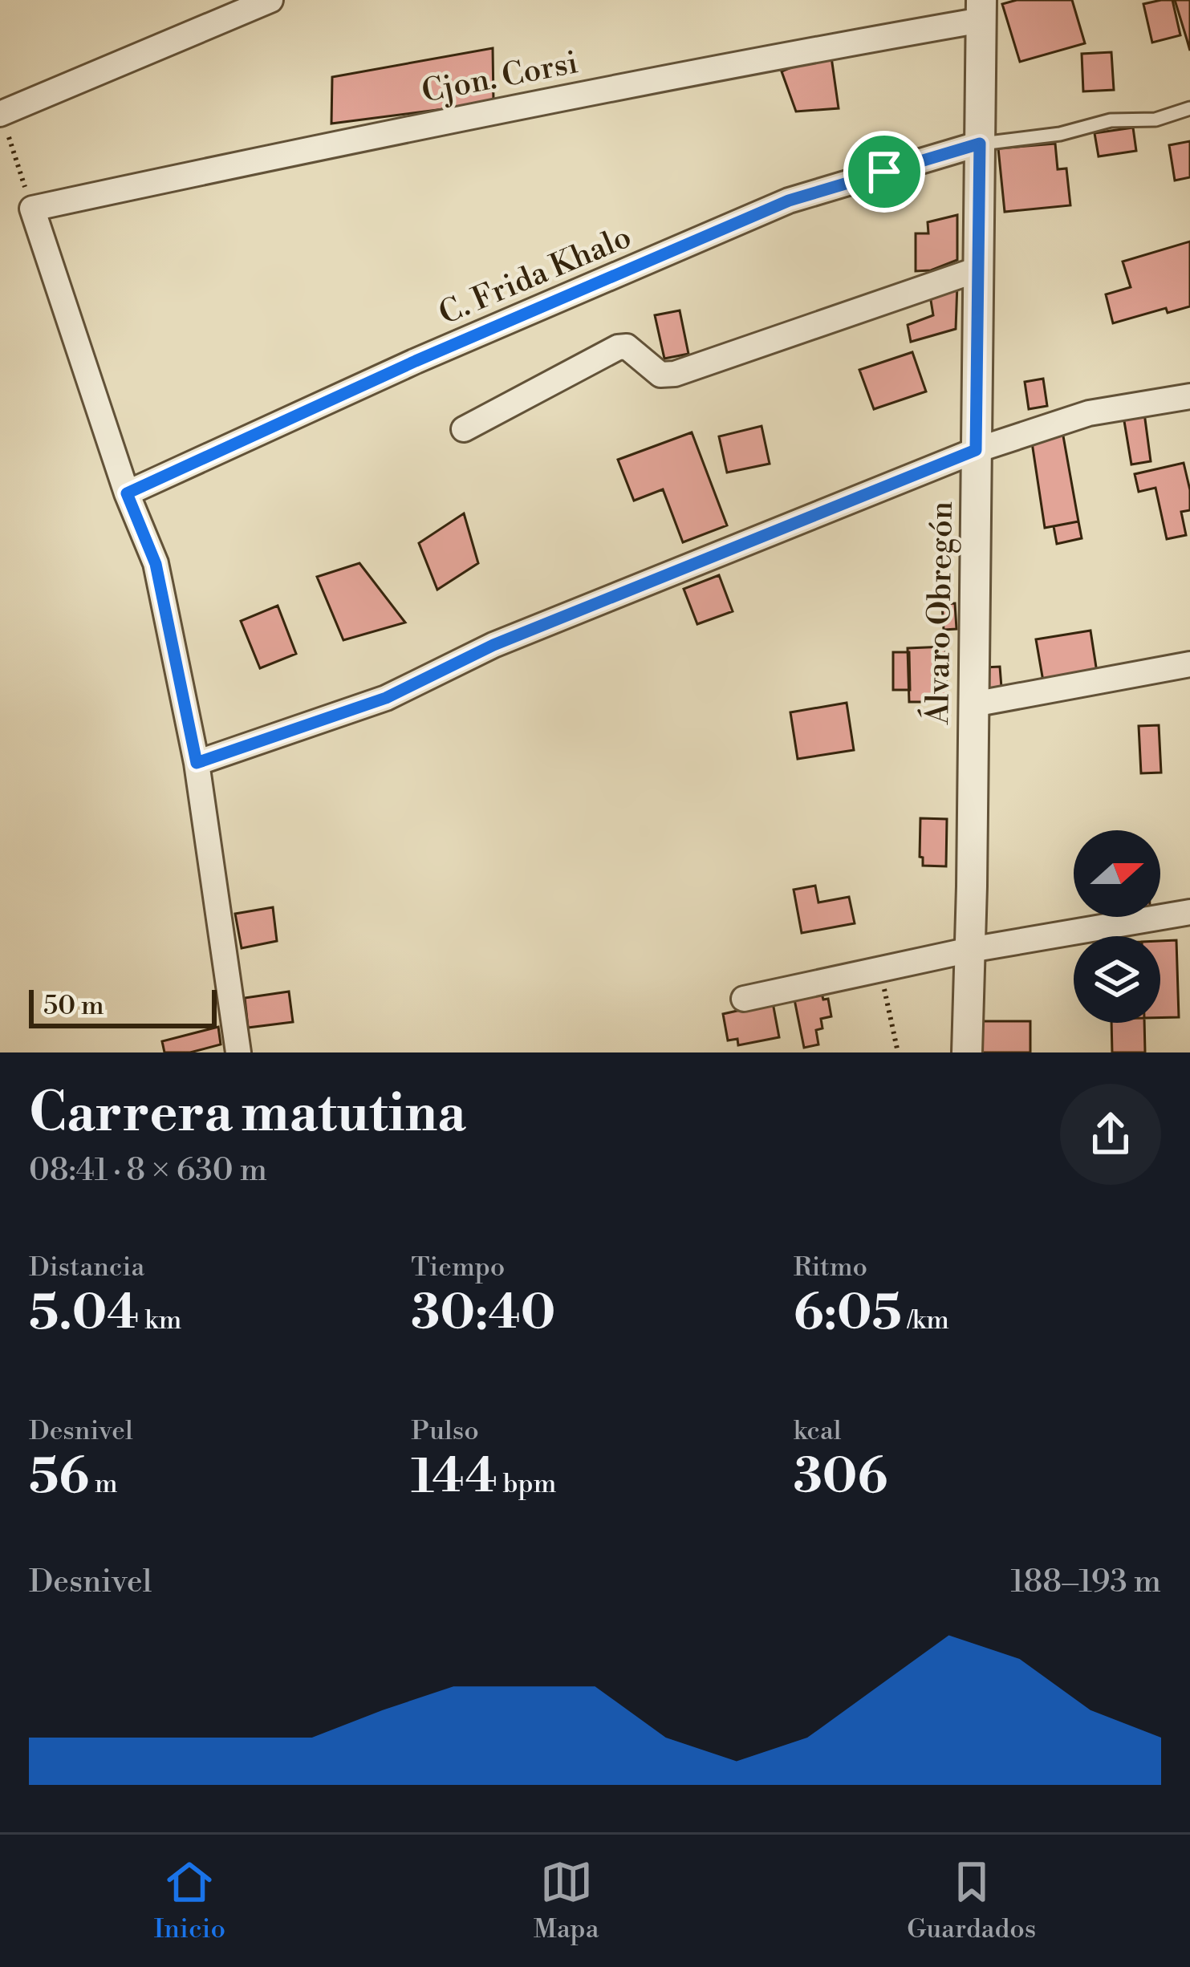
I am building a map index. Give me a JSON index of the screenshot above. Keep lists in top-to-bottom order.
{
  "streets": {
    "street": ["Cjon. Corsi", "C. Frida Khalo", "Álvaro Obregón"]
  },
  "crossings": [
    ["Cjon. Corsi", "Álvaro Obregón"],
    ["C. Frida Khalo", "Álvaro Obregón"]
  ],
  "scale_bar": "50 m",
  "north": "right",
  "page": {
    "scale": "50 m",
    "heading": ["Carrera matutina", "08:41 · 8 × 630 m"],
    "stats": [
      ["Distancia", "5.04 km"],
      ["Tiempo", "30:40"],
      ["Ritmo", "6:05 /km"],
      ["Desnivel", "56 m"],
      ["Pulso", "144 bpm"],
      ["kcal", "306"]
    ],
    "chart": ["Desnivel", "188–193 m"],
    "tabs": ["Inicio", "Mapa", "Guardados"]
  }
}
